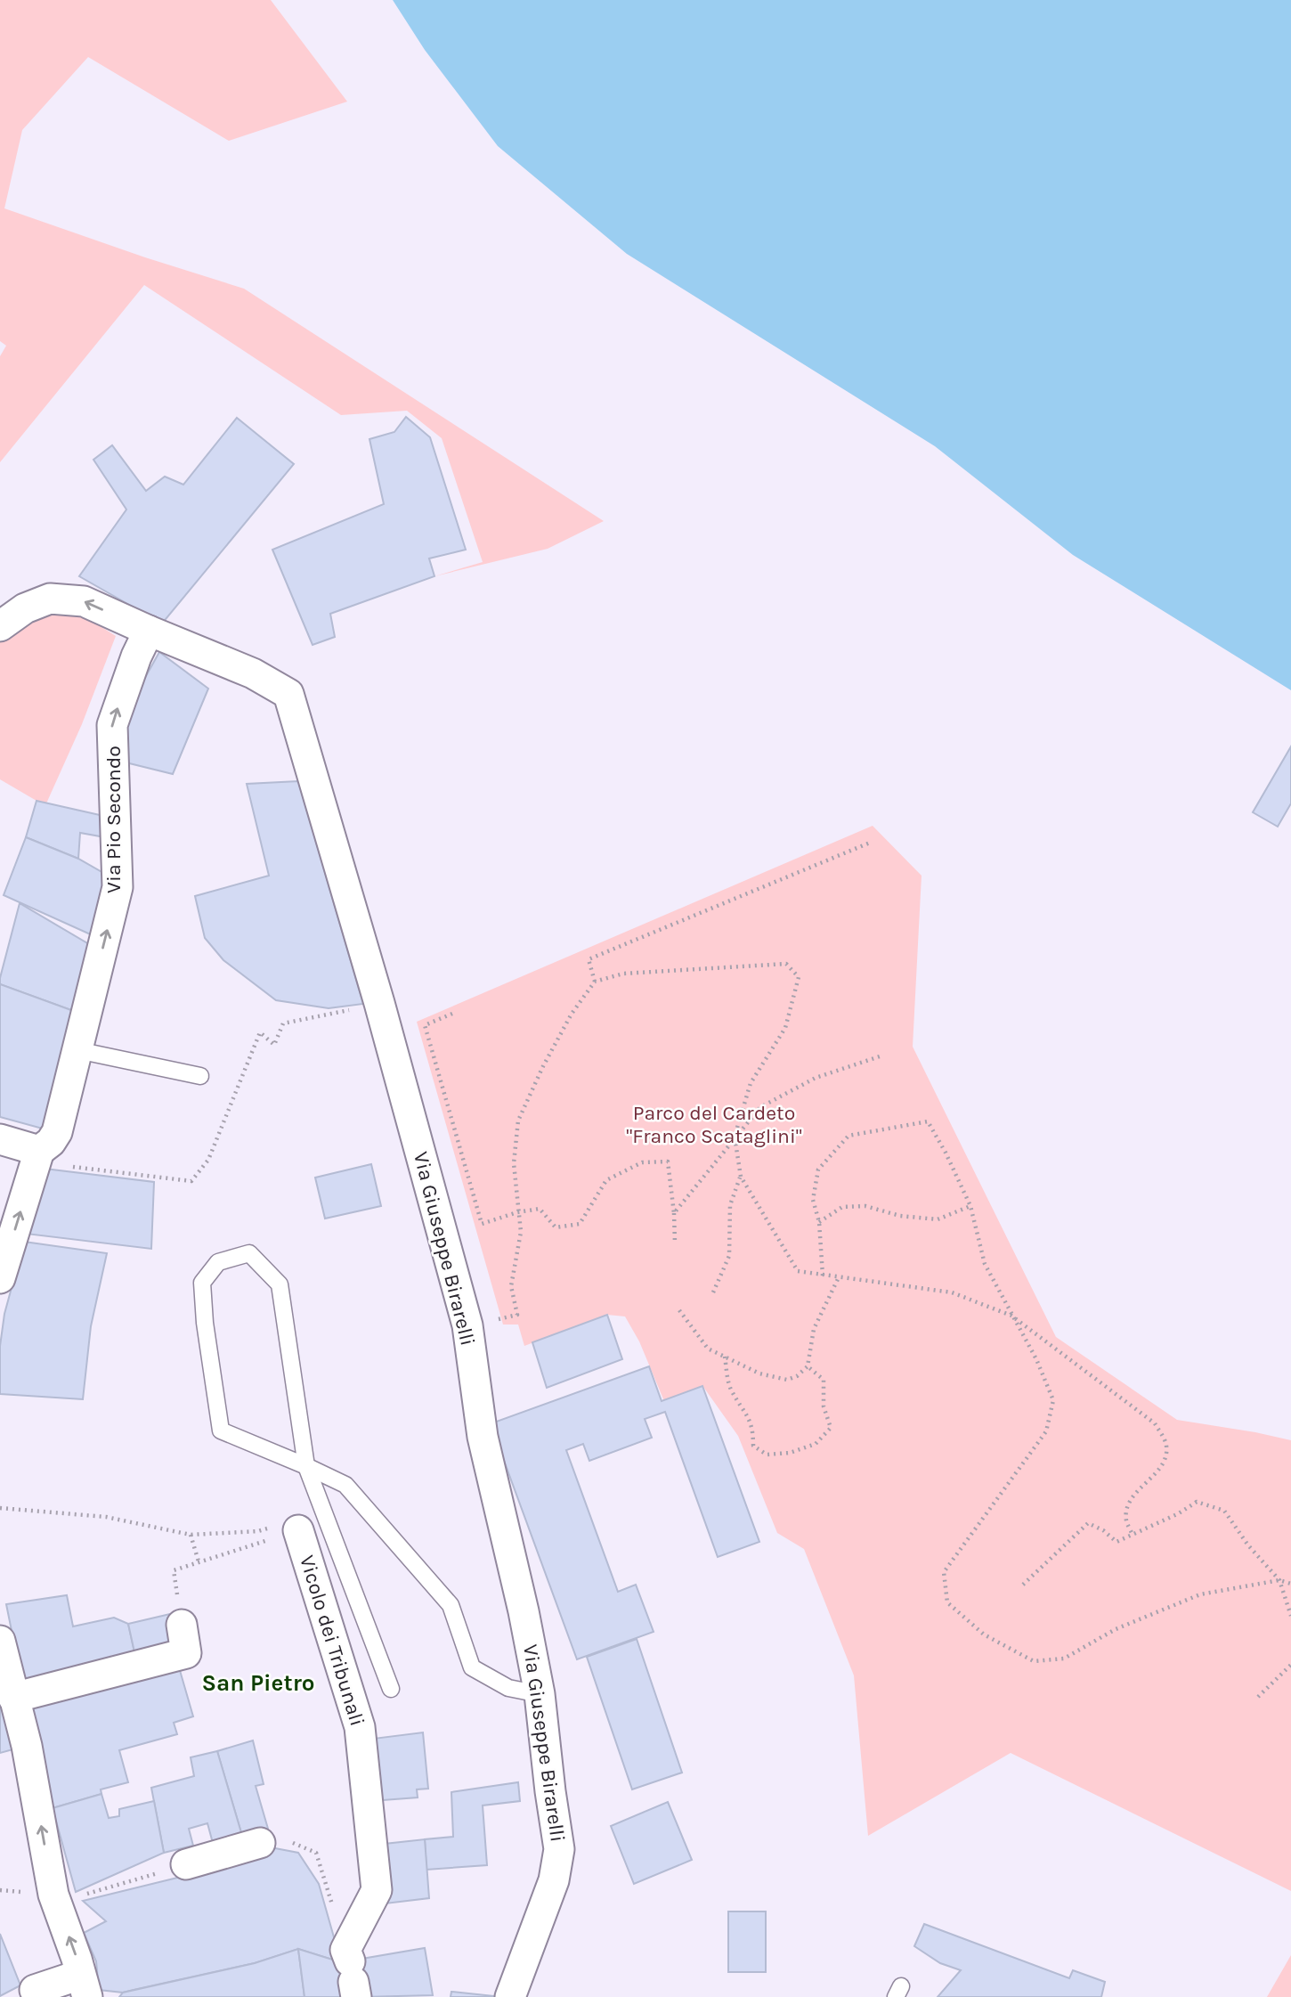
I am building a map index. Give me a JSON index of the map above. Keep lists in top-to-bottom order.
{
  "streets": {
    "street": ["Via Pio Secondo", "Via Giuseppe Birarelli", "Vicolo dei Tribunali"]
  },
  "crossings": [
    ["Via Pio Secondo", "Via Giuseppe Birarelli"]
  ],
  "one_way": ["Via Pio Secondo"],
  "districts": ["San Pietro"],
  "parks": ["Parco del Cardeto \"Franco Scataglini\""]
}
